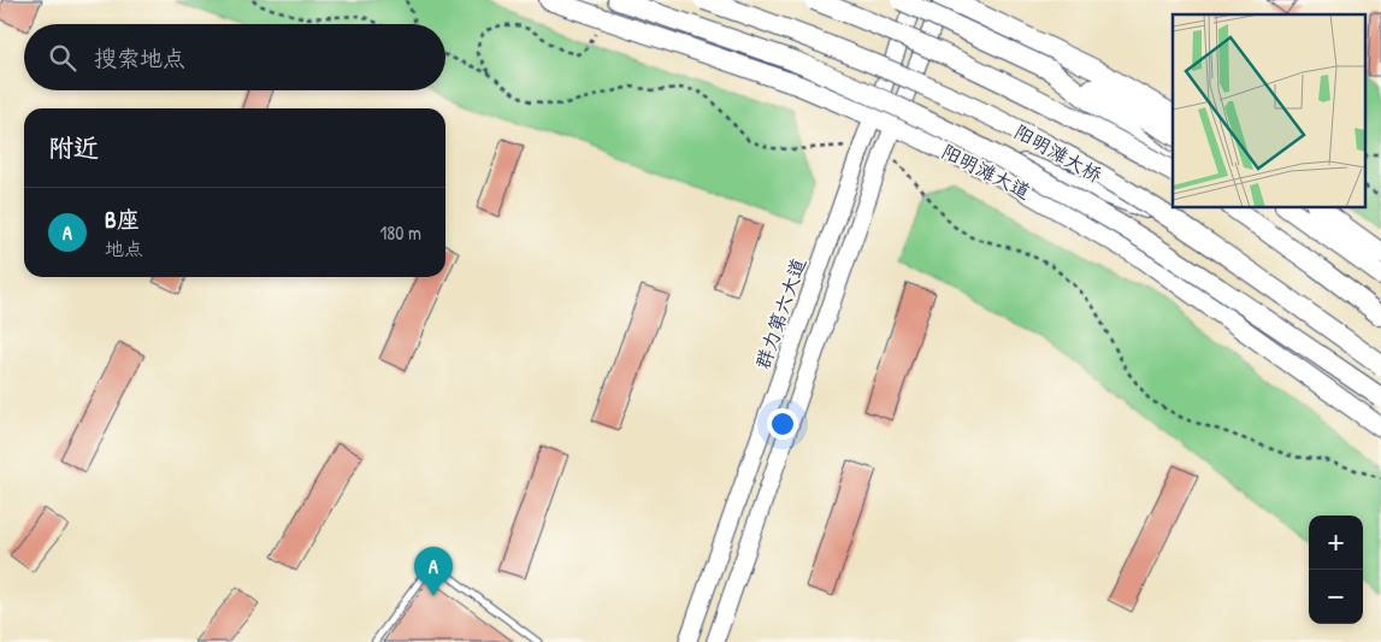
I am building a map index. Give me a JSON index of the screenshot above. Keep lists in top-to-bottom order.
{
  "streets": {
    "highway": ["阳明滩大桥", "阳明滩大道"],
    "main road": ["群力第六大道"]
  },
  "crossings": [
    ["阳明滩大道", "群力第六大道"]
  ],
  "page": {
    "search": "搜索地点",
    "heading": "附近",
    "list": [
      {
        "mark": "A",
        "name": "B座",
        "note": "地点",
        "value": "180 m"
      }
    ],
    "map_buttons": ["+", "−"],
    "pins": "A"
  }
}
